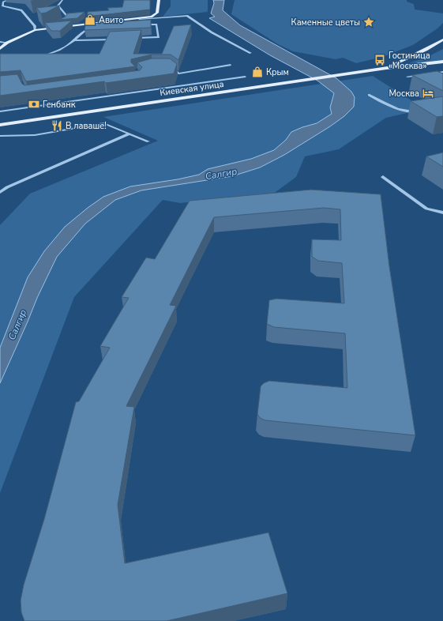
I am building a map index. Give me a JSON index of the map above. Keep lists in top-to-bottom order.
{
  "streets": {
    "main road": ["Киевская улица"]
  },
  "water": ["Салгир"],
  "places": {
    "shop": ["Авито", "Крым"],
    "place": ["Каменные цветы"],
    "bus stop": ["Гостиница «Москва»"],
    "hotel": ["Москва"],
    "bank": ["Генбанк"],
    "restaurant": ["В лаваше!"]
  }
}
